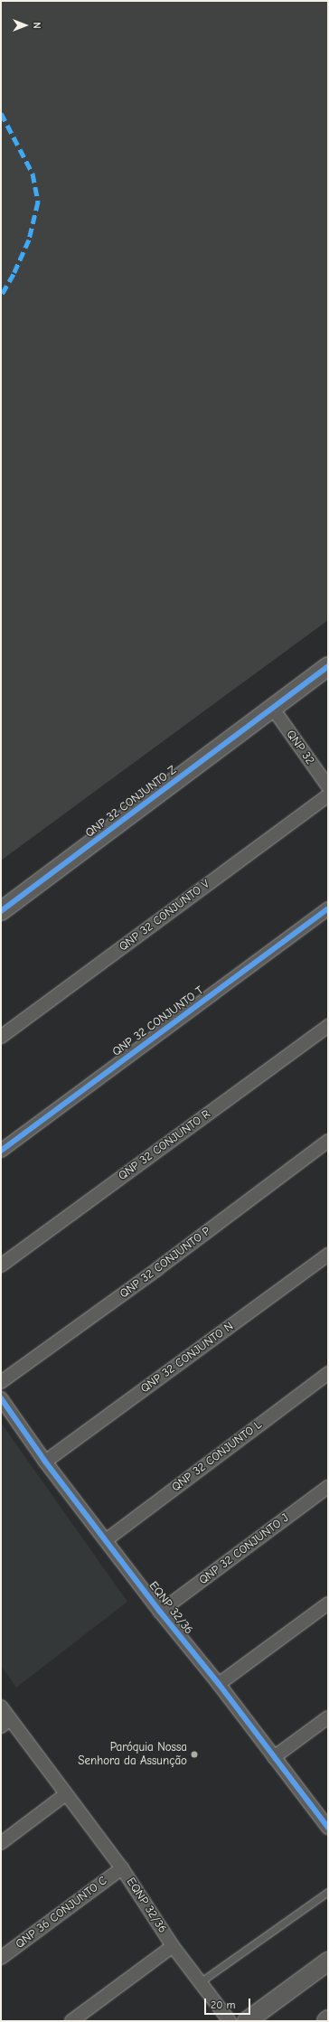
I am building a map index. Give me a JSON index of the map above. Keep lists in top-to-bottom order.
{
  "streets": {
    "street": [
      "QNP 32",
      "QNP 32 CONJUNTO Z",
      "QNP 32 CONJUNTO V",
      "QNP 32 CONJUNTO T",
      "QNP 32 CONJUNTO R",
      "QNP 32 CONJUNTO P",
      "QNP 32 CONJUNTO N",
      "QNP 32 CONJUNTO L",
      "QNP 32 CONJUNTO J",
      "EQNP 32/36",
      "QNP 36 CONJUNTO C"
    ]
  },
  "crossings": [
    ["QNP 32", "QNP 32 CONJUNTO Z"],
    ["QNP 32 CONJUNTO N", "EQNP 32/36"],
    ["QNP 32 CONJUNTO L", "EQNP 32/36"],
    ["QNP 32 CONJUNTO J", "EQNP 32/36"],
    ["EQNP 32/36", "QNP 36 CONJUNTO C"]
  ],
  "places": ["Paróquia Nossa Senhora da Assunção"],
  "scale_bar": "20 m",
  "north": "right"
}
